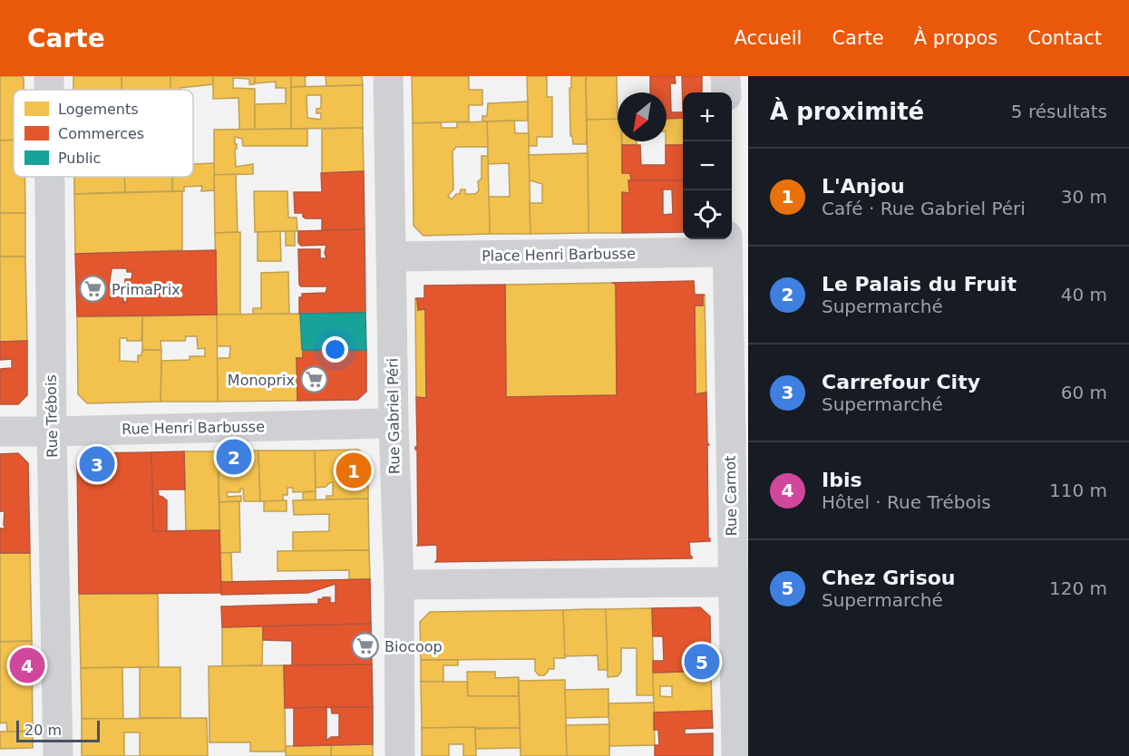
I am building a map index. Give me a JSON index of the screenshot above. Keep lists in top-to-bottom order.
{
  "streets": {
    "street": [
      "Place Henri Barbusse",
      "Rue Trébois",
      "Rue Gabriel Péri",
      "Rue Henri Barbusse",
      "Rue Carnot"
    ]
  },
  "crossings": [
    ["Place Henri Barbusse", "Rue Gabriel Péri"],
    ["Place Henri Barbusse", "Rue Carnot"],
    ["Rue Trébois", "Rue Henri Barbusse"]
  ],
  "places": {
    "supermarket": ["PrimaPrix", "Monoprix", "Biocoop"]
  },
  "legend": ["Logements", "Commerces", "Public"],
  "scale_bar": "20 m",
  "north": "bottom left",
  "page": {
    "header": "Carte",
    "nav": [
      "Accueil",
      "Carte",
      "À propos",
      "Contact"
    ],
    "heading": ["À proximité", "5 résultats"],
    "map_buttons": ["+", "−"],
    "list": [
      {
        "mark": "1",
        "name": "L'Anjou",
        "note": "Café · Rue Gabriel Péri",
        "value": "30 m"
      },
      {
        "mark": "2",
        "name": "Le Palais du Fruit",
        "note": "Supermarché",
        "value": "40 m"
      },
      {
        "mark": "3",
        "name": "Carrefour City",
        "note": "Supermarché",
        "value": "60 m"
      },
      {
        "mark": "4",
        "name": "Ibis",
        "note": "Hôtel · Rue Trébois",
        "value": "110 m"
      },
      {
        "mark": "5",
        "name": "Chez Grisou",
        "note": "Supermarché",
        "value": "120 m"
      }
    ],
    "pins": [
      "2",
      "3",
      "1",
      "5",
      "4"
    ],
    "scale": "20 m"
  }
}
